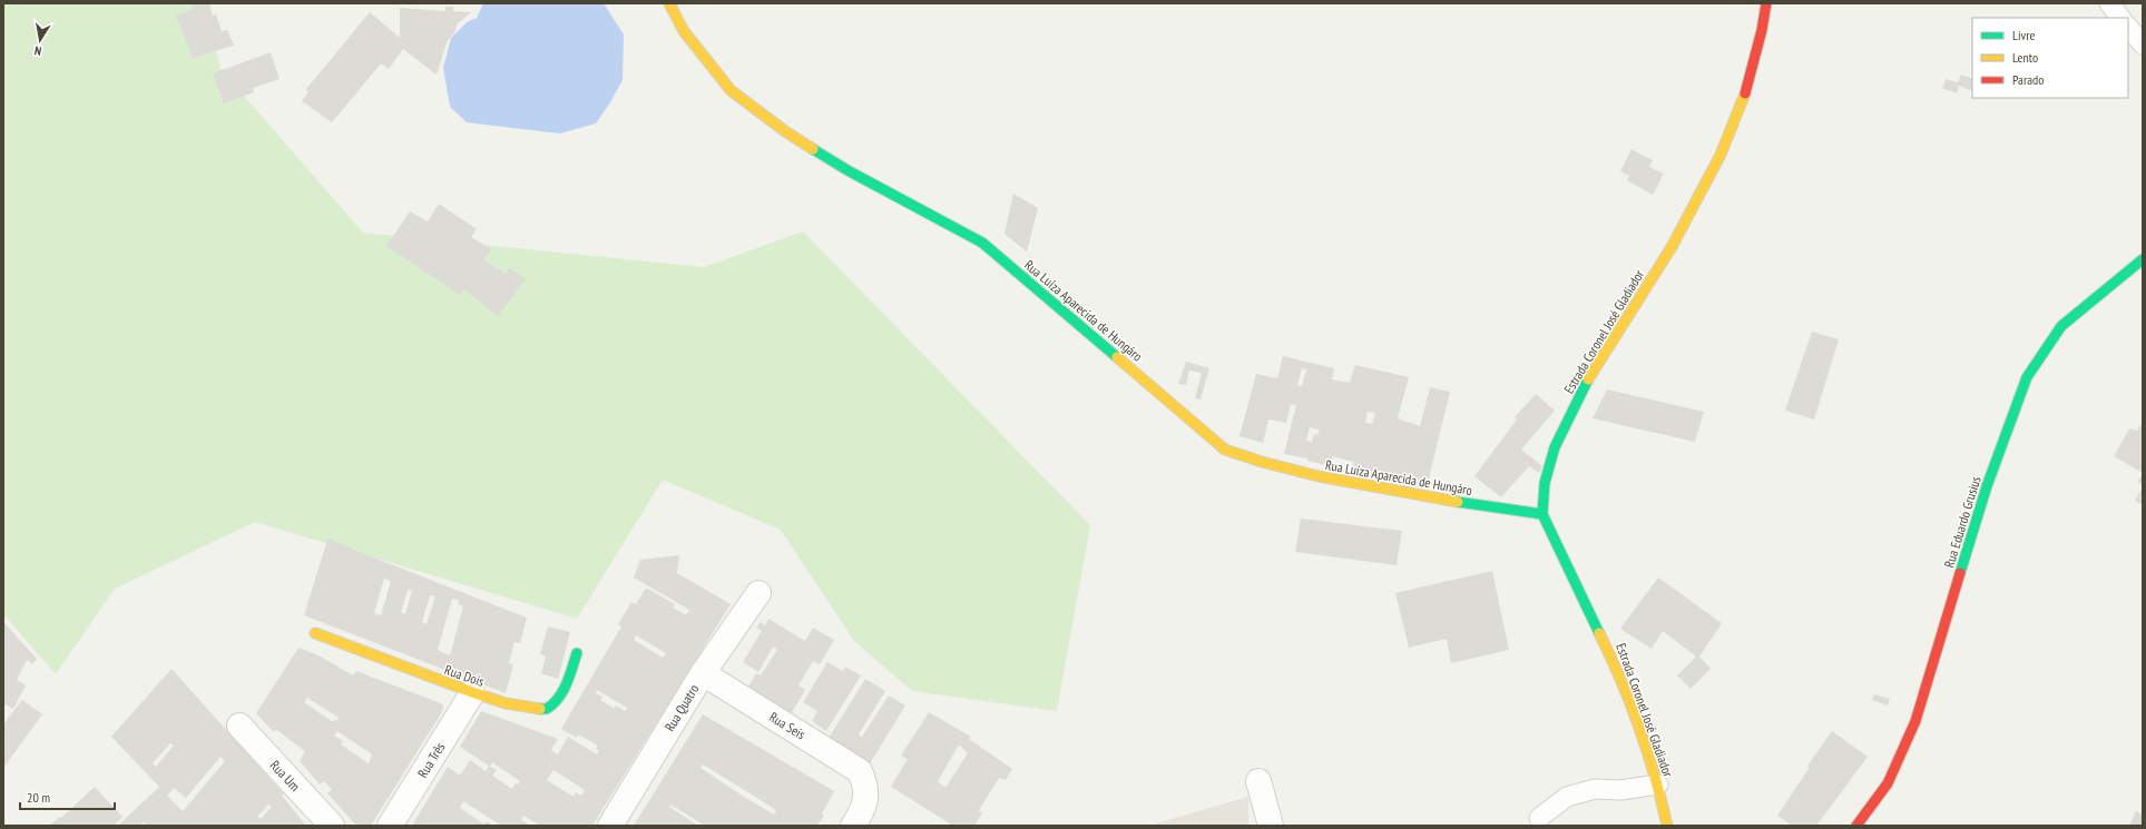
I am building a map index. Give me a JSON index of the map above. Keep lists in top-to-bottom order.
{
  "streets": {
    "street": [
      "Rua Luíza Aparecida de Hungáro",
      "Estrada Coronel José Gladiador",
      "Rua Eduardo Grusius",
      "Rua Dois",
      "Rua Quatro",
      "Rua Seis",
      "Rua Três",
      "Rua Um"
    ]
  },
  "crossings": [
    ["Rua Luíza Aparecida de Hungáro", "Estrada Coronel José Gladiador"],
    ["Rua Dois", "Rua Três"],
    ["Rua Quatro", "Rua Seis"]
  ],
  "legend": ["Livre", "Lento", "Parado"],
  "scale_bar": "20 m",
  "north": "bottom"
}
